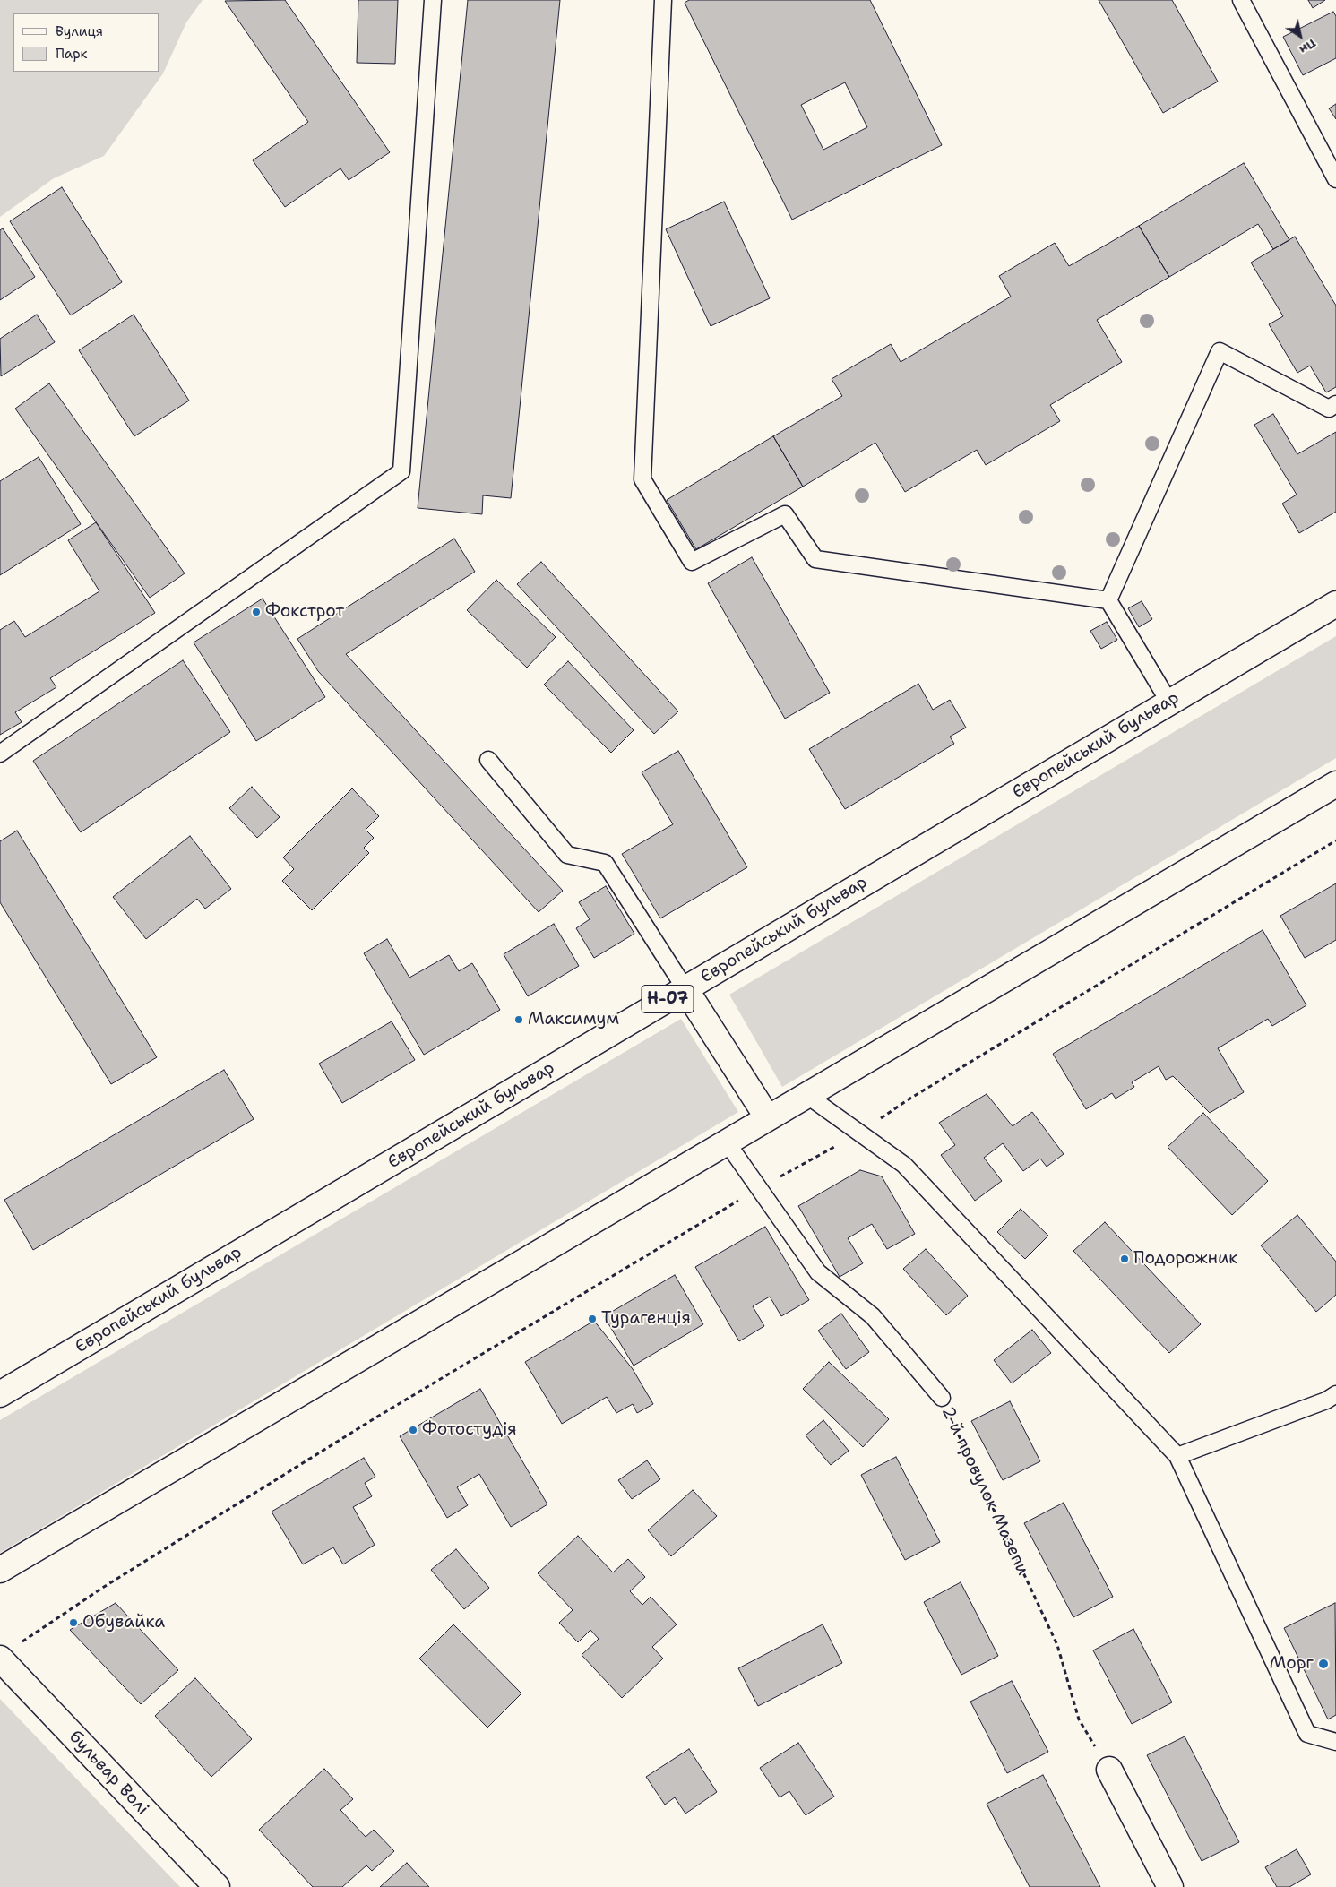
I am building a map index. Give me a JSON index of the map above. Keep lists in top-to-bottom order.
{
  "streets": {
    "main road": ["Європейський бульвар", "Н-07", "бульвар Волі"],
    "lane": ["2-й провулок Мазепи"]
  },
  "places": [
    "Фокстрот",
    "Максимум",
    "Подорожник",
    "Турагенція",
    "Фотостудія",
    "Обувайка",
    "Морг"
  ],
  "legend": ["Вулиця", "Парк"],
  "north": "bottom right"
}
